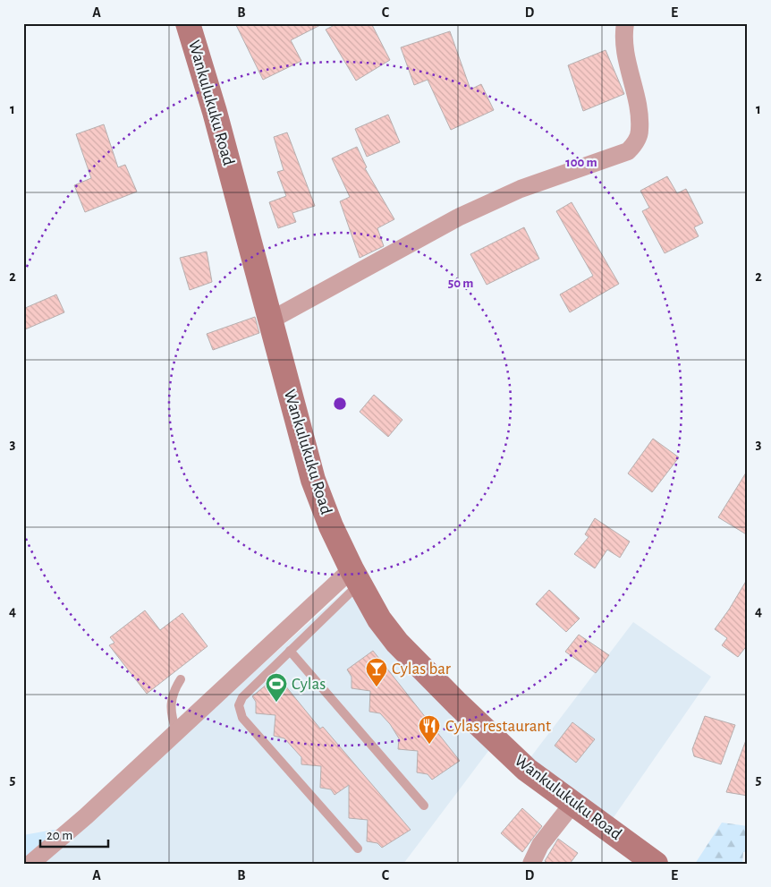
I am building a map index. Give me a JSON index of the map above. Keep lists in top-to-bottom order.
{
  "streets": {
    "main road": ["Wankulukuku Road"]
  },
  "places": {
    "bar": ["Cylas bar"],
    "sports": ["Cylas"],
    "restaurant": ["Cylas restaurant"]
  },
  "scale_bar": "20 m",
  "grid": {
    "columns": [
      "A",
      "B",
      "C",
      "D",
      "E"
    ],
    "rows": [
      "1",
      "2",
      "3",
      "4",
      "5"
    ]
  },
  "rings": ["100 m", "50 m"]
}
